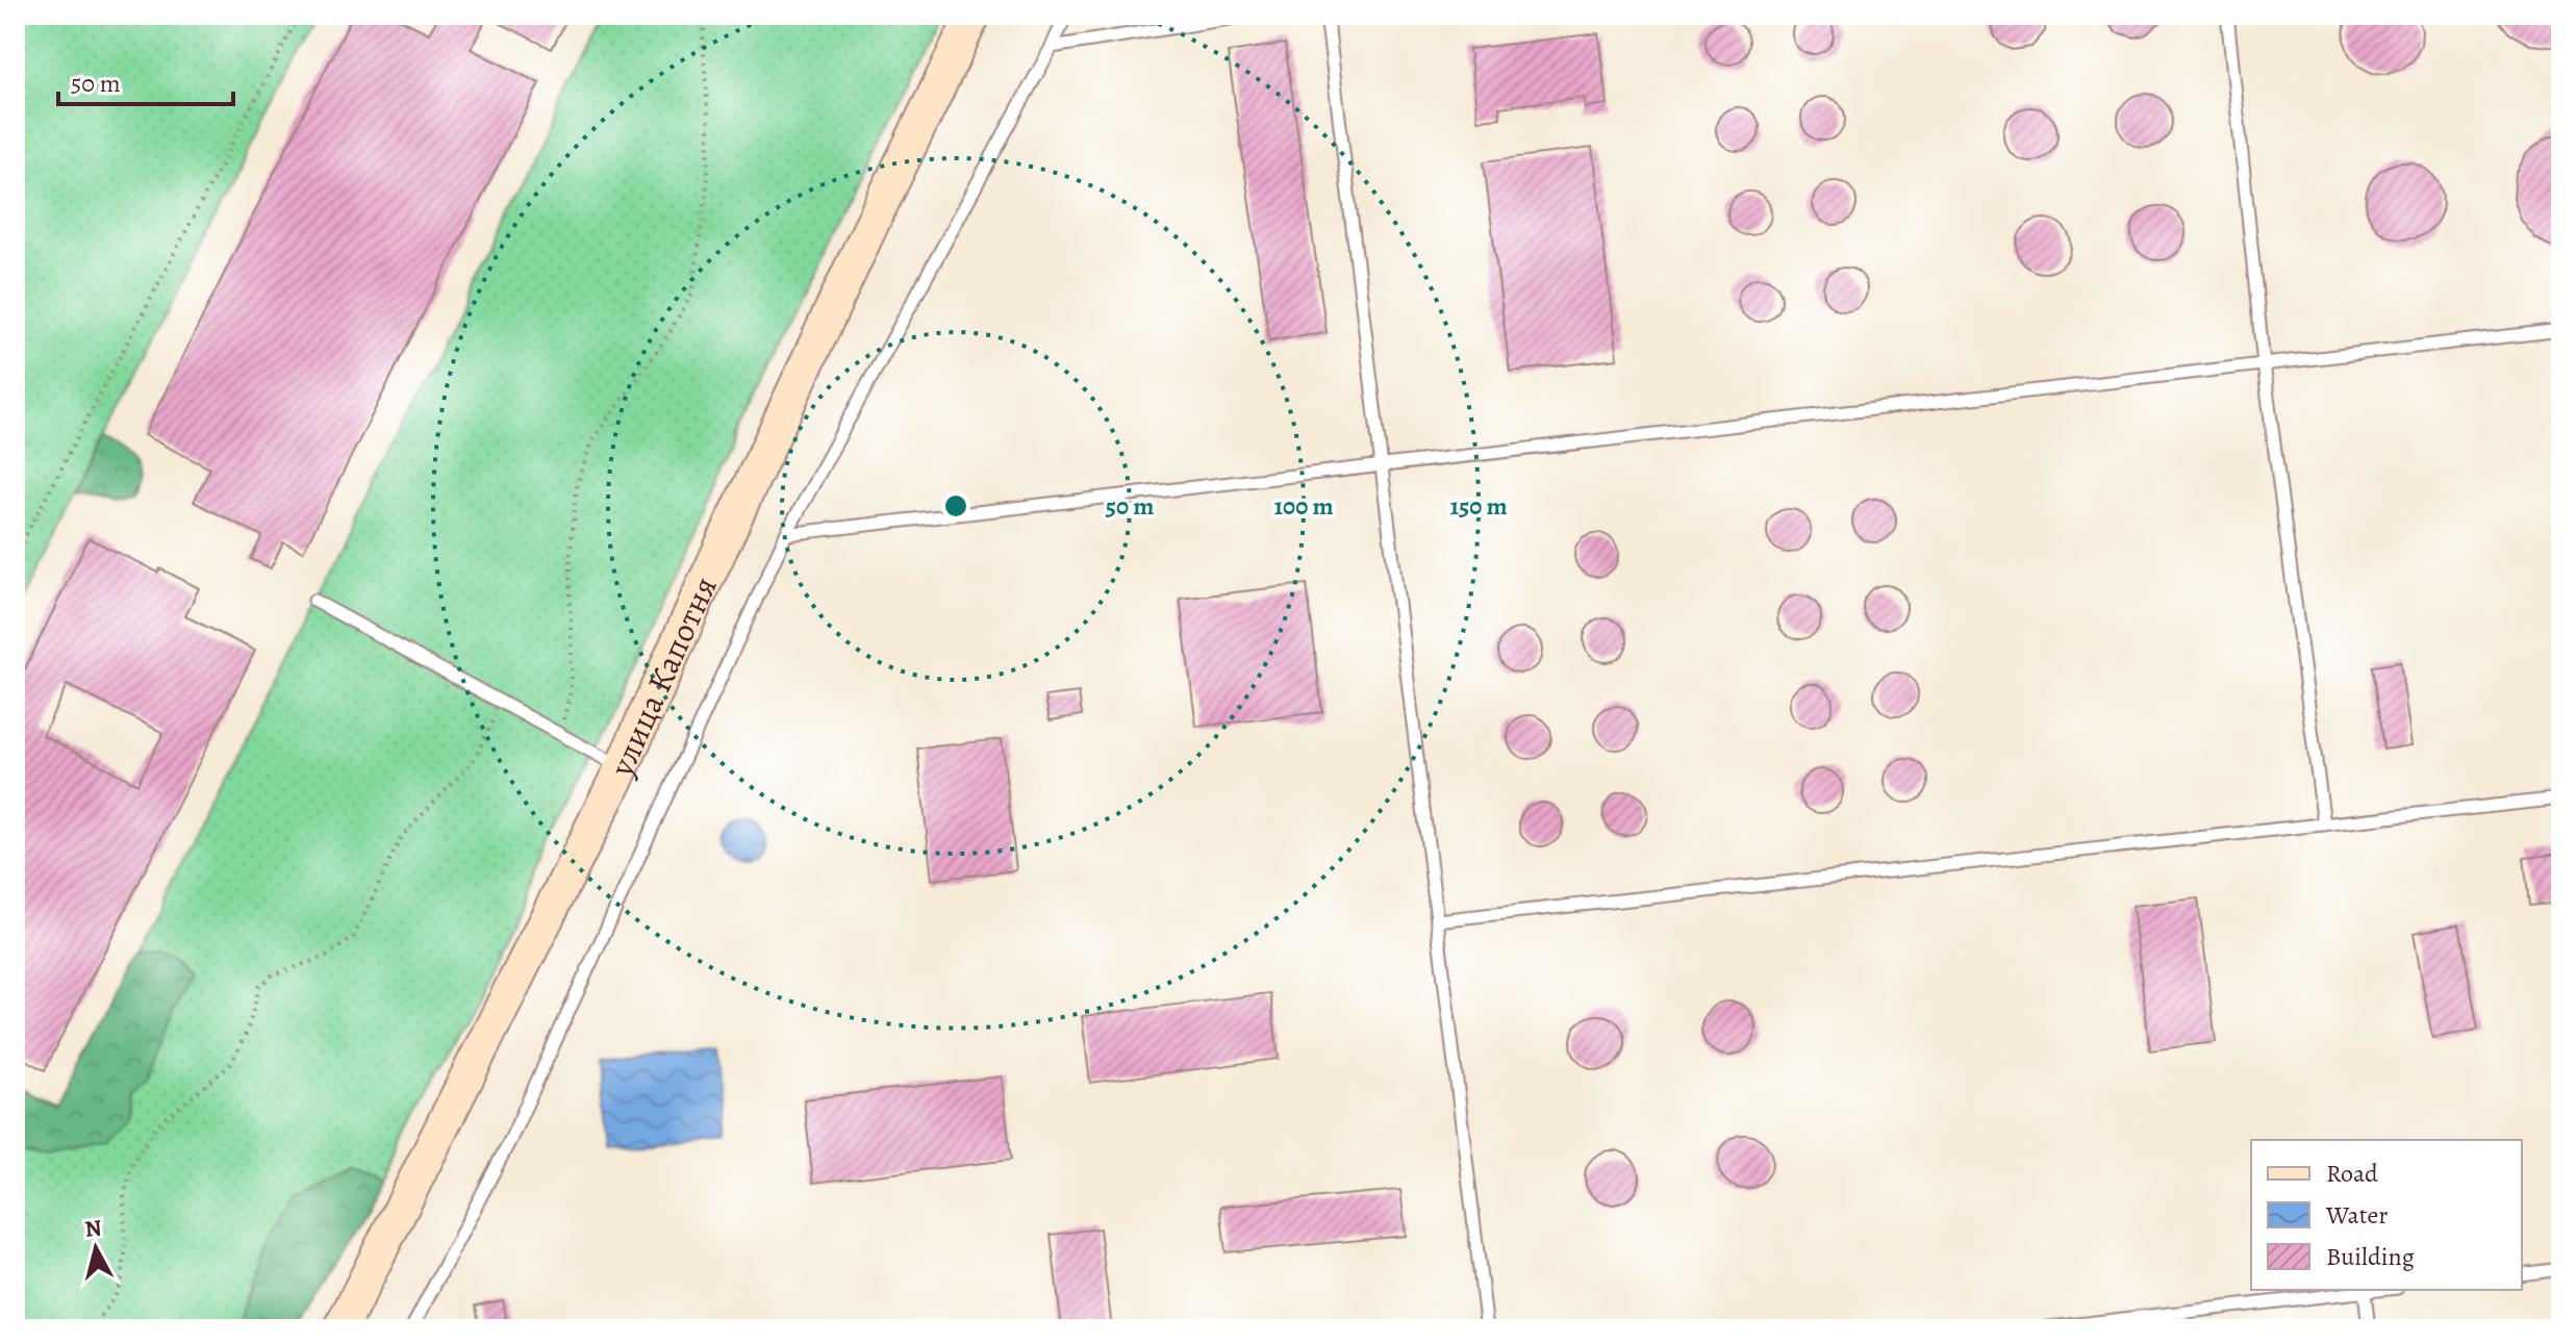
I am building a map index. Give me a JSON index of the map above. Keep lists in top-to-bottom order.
{
  "streets": {
    "main road": ["улица Капотня"]
  },
  "legend": ["Road", "Water", "Building"],
  "scale_bar": "50 m",
  "north": "top",
  "rings": ["50 m", "100 m", "150 m"]
}
